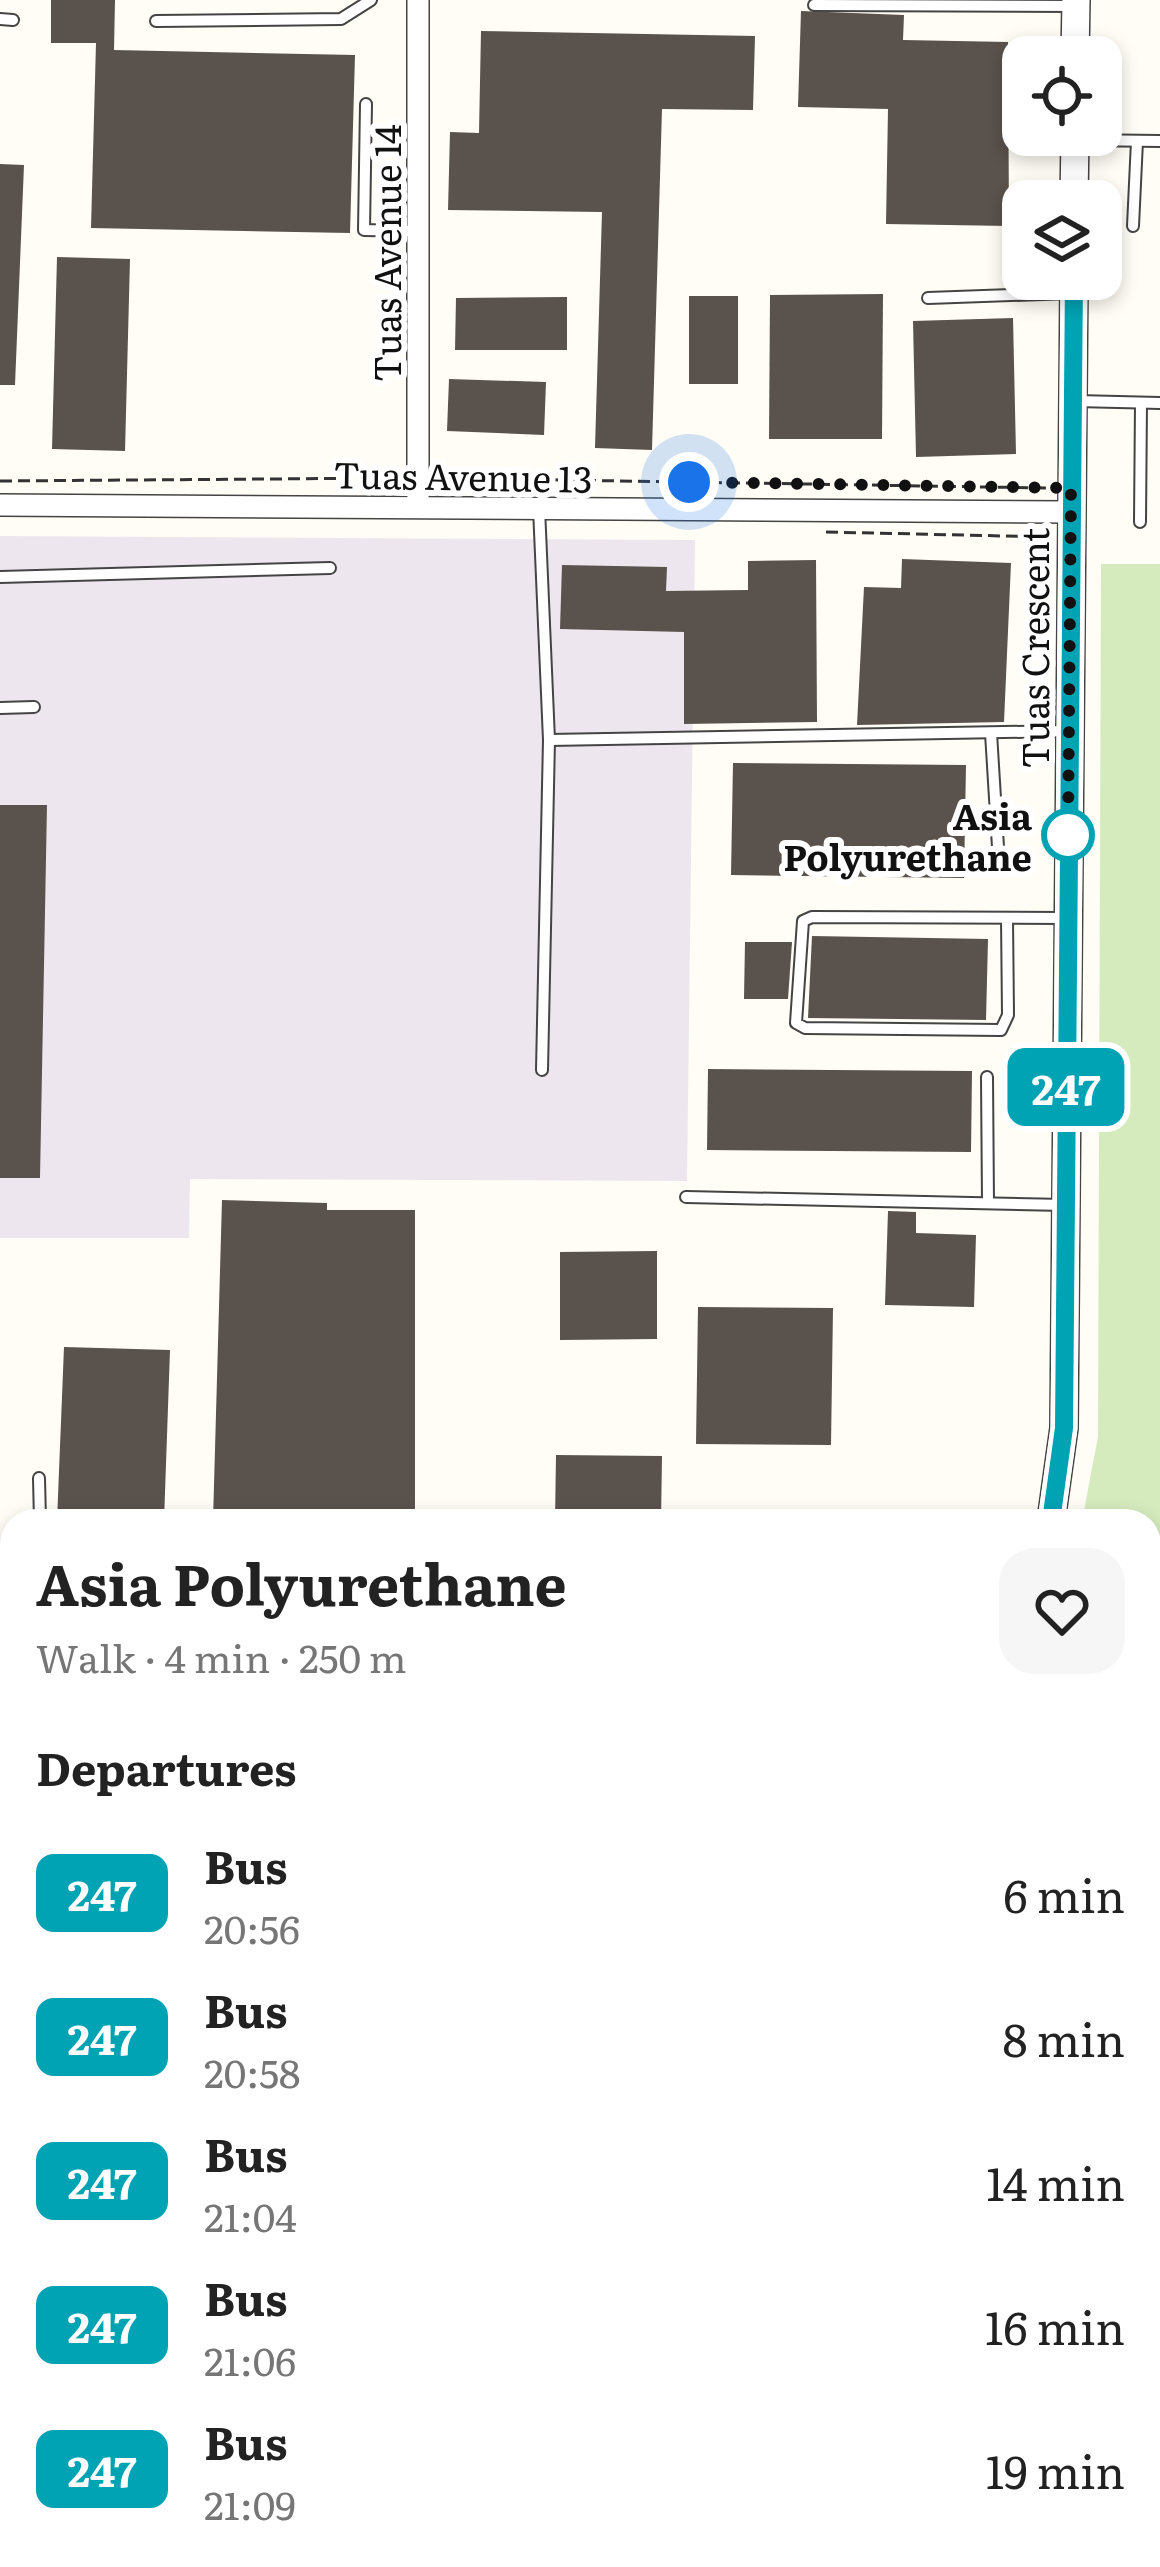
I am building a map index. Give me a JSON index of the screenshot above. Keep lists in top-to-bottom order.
{
  "streets": {
    "street": ["Tuas Avenue 14", "Tuas Avenue 13", "Tuas Crescent"]
  },
  "crossings": [
    ["Tuas Avenue 14", "Tuas Avenue 13"],
    ["Tuas Avenue 13", "Tuas Crescent"]
  ],
  "places": ["Asia Polyurethane"],
  "lines": ["bus line 247"],
  "page": {
    "on_map": "247",
    "heading": [
      ["Asia Polyurethane", "Walk · 4 min · 250 m"],
      "Departures"
    ],
    "list": [
      {
        "mark": "247",
        "name": "Bus",
        "note": "20:56",
        "value": "6 min"
      },
      {
        "mark": "247",
        "name": "Bus",
        "note": "20:58",
        "value": "8 min"
      },
      {
        "mark": "247",
        "name": "Bus",
        "note": "21:04",
        "value": "14 min"
      },
      {
        "mark": "247",
        "name": "Bus",
        "note": "21:06",
        "value": "16 min"
      },
      {
        "mark": "247",
        "name": "Bus",
        "note": "21:09",
        "value": "19 min"
      }
    ]
  }
}
